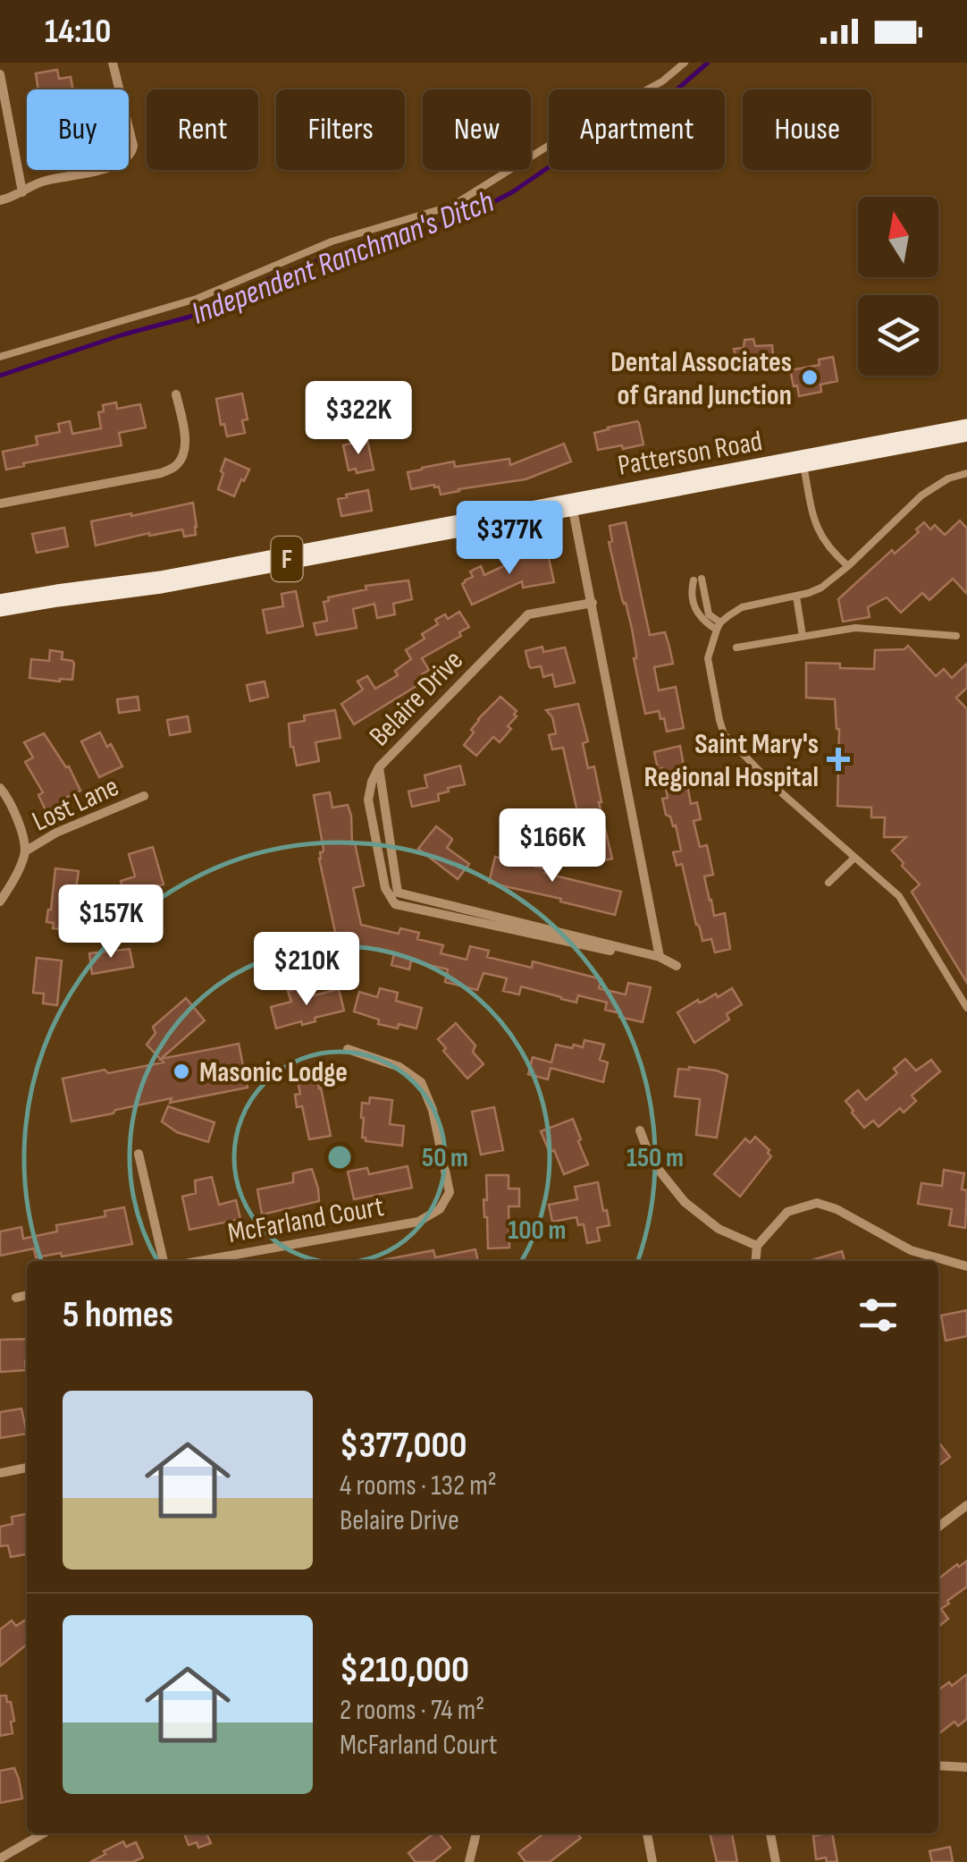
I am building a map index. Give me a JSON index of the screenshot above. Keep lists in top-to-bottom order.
{
  "streets": {
    "main road": ["Patterson Road", "F"],
    "street": ["Belaire Drive", "Lost Lane", "McFarland Court"]
  },
  "water": ["Independent Ranchman's Ditch"],
  "places": {
    "other": ["Dental Associates of Grand Junction", "Masonic Lodge"],
    "health": ["Saint Mary's Regional Hospital"]
  },
  "north": "top",
  "page": {
    "status": "14:10",
    "chip": [
      "Buy",
      "Rent",
      "Filters",
      "New",
      "Apartment",
      "House"
    ],
    "price": [
      "$322K",
      "$377K",
      "$166K",
      "$157K",
      "$210K"
    ],
    "heading": "5 homes",
    "list": [
      {
        "name": "$377,000",
        "note": "4 rooms · 132 m² · Belaire Drive"
      },
      {
        "name": "$210,000",
        "note": "2 rooms · 74 m² · McFarland Court"
      }
    ]
  },
  "rings": ["50 m", "150 m", "100 m"]
}
